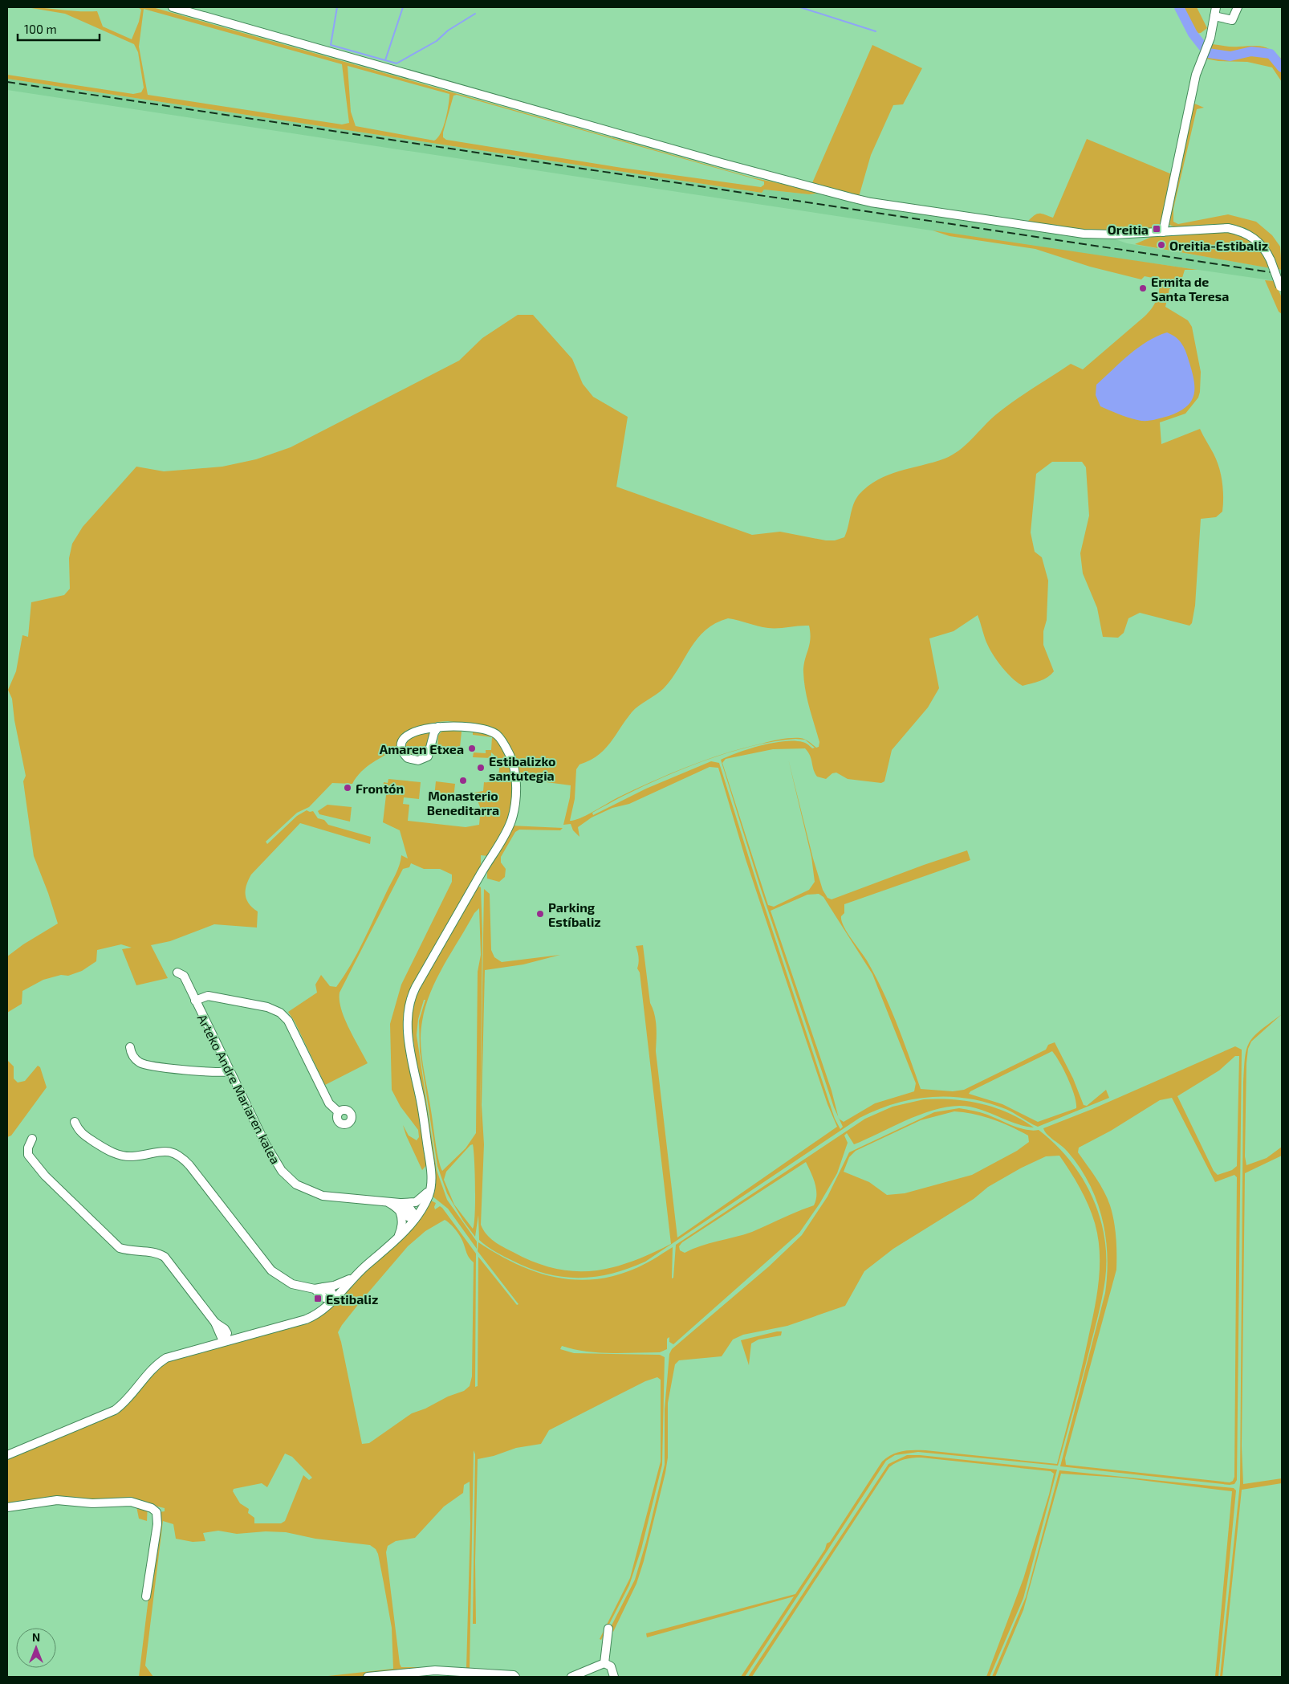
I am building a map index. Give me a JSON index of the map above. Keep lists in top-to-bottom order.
{
  "streets": {
    "street": ["Arteko Andre Mariaren kalea"]
  },
  "places": {
    "transit": ["Oreitia", "Estibaliz"],
    "other": [
      "Oreitia-Estibaliz",
      "Ermita de Santa Teresa",
      "Amaren Etxea",
      "Estibalizko santutegia",
      "Monasterio Beneditarra",
      "Frontón",
      "Parking Estíbaliz"
    ]
  },
  "scale_bar": "100 m",
  "north": "top"
}
